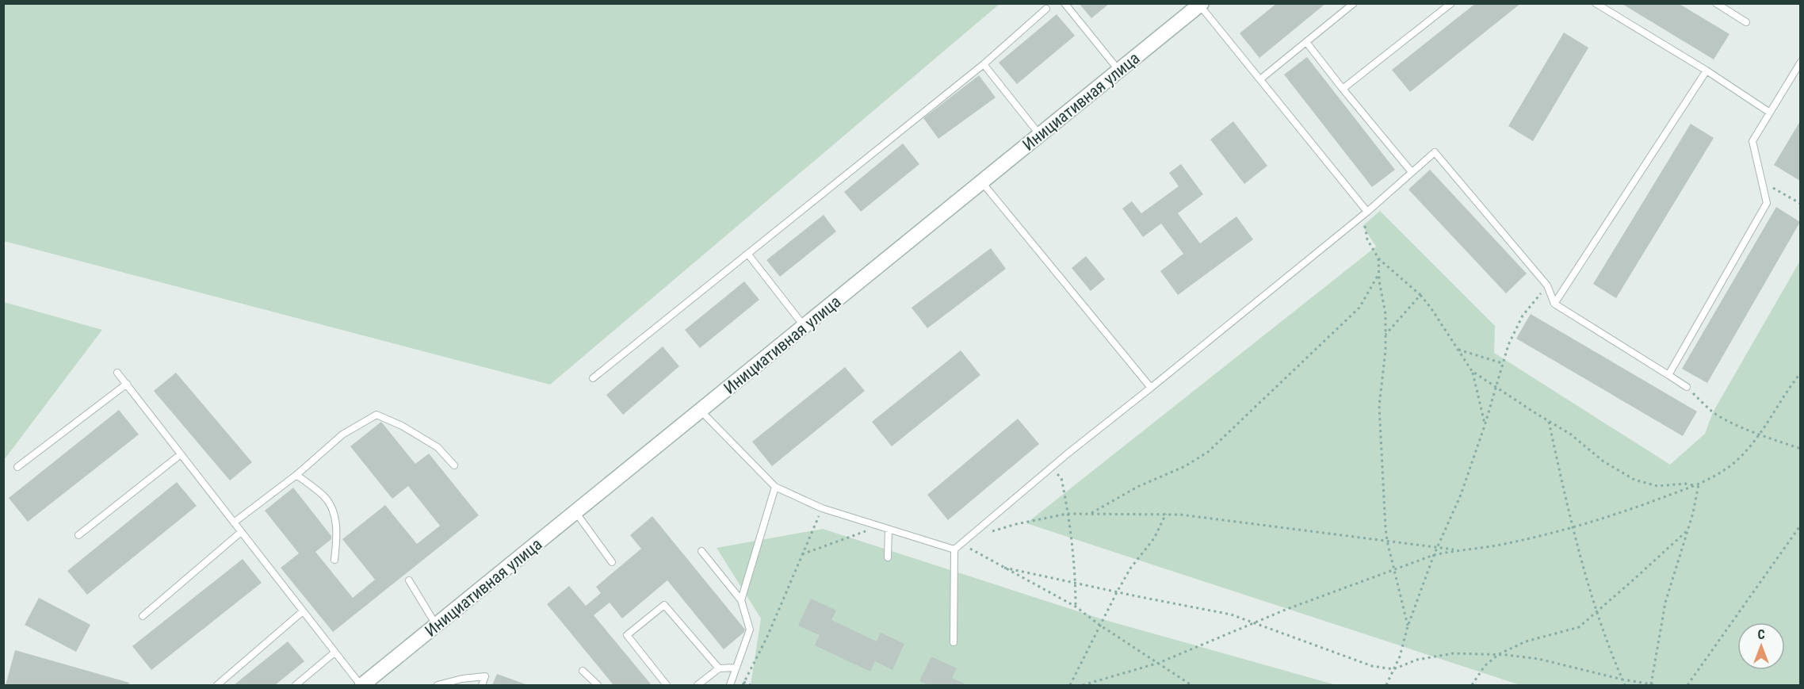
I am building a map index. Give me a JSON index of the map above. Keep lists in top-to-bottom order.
{
  "streets": {
    "main road": ["Инициативная улица"]
  },
  "north": "top"
}
